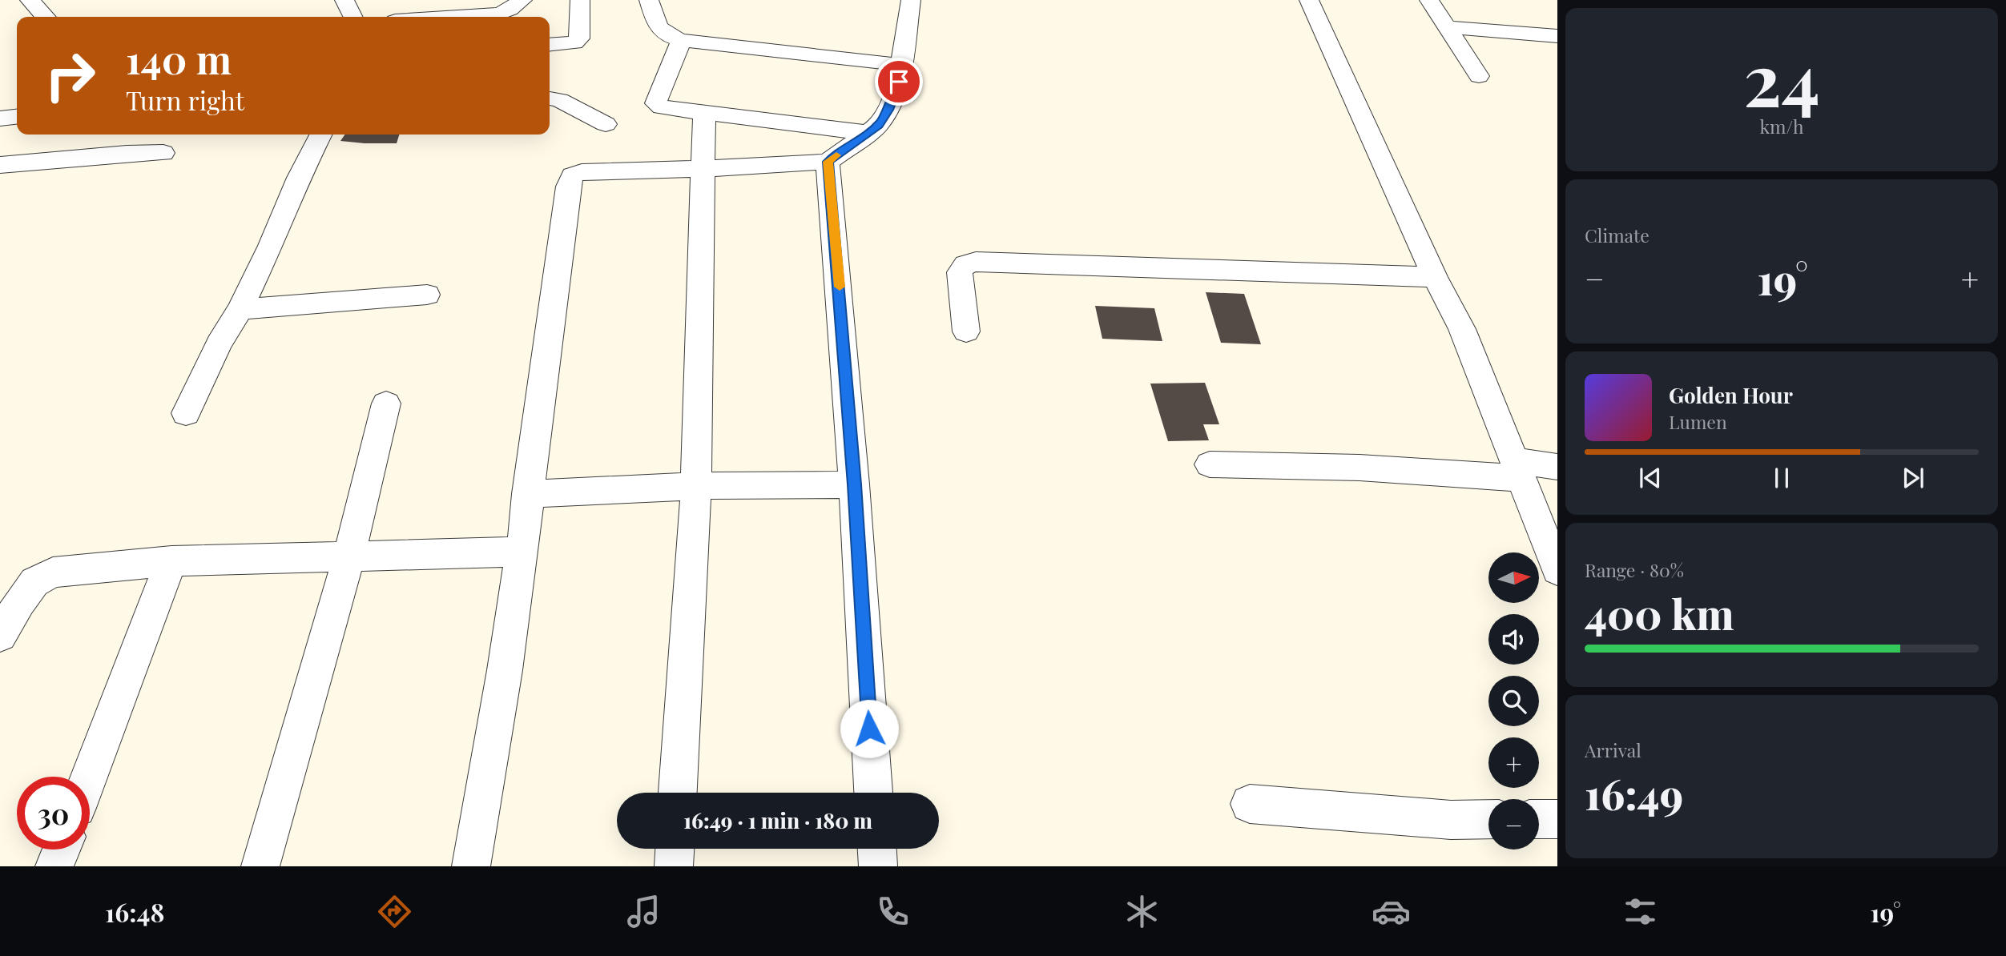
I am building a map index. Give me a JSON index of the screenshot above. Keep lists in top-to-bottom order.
{
  "north": "right",
  "page": {
    "tile": [
      ["24", "km/h"],
      "Climate",
      ["Range · 80%", "400 km"],
      ["Arrival", "16:49"]
    ],
    "turn": ["140 m", "Turn right"],
    "heat": ["−", "19°", "+"],
    "song": ["Golden Hour", "Lumen"],
    "map_buttons": ["+", "−"],
    "limit": "30",
    "trip": "16:49 · 1 min · 180 m",
    "tabs": ["16:48", "19°"]
  }
}
